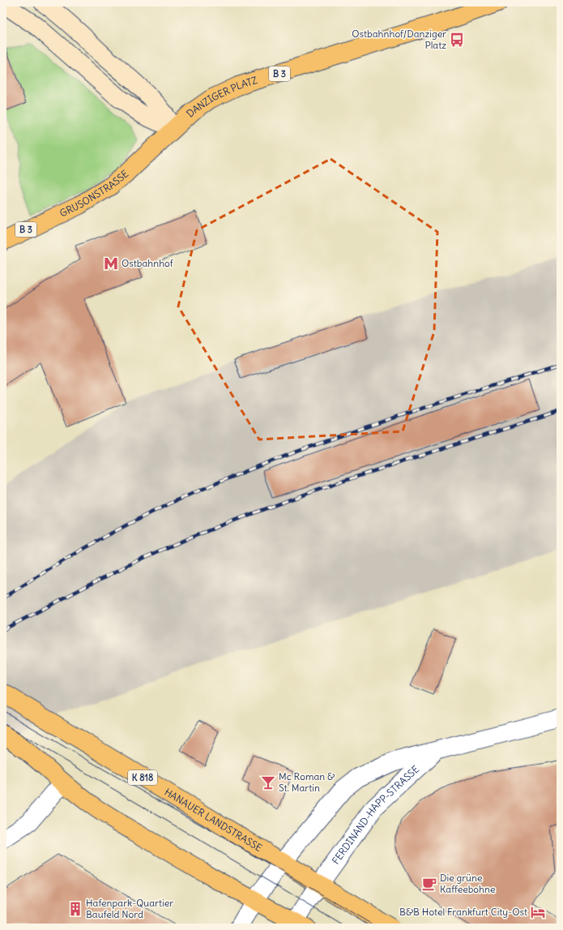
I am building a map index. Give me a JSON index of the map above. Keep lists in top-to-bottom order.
{
  "streets": {
    "main road": [
      "B 3",
      "DANZIGER PLATZ",
      "GRUSONSTRASSE",
      "K 818",
      "HANAUER LANDSTRASSE"
    ],
    "street": ["FERDINAND-HAPP-STRASSE"]
  },
  "crossings": [
    ["DANZIGER PLATZ", "GRUSONSTRASSE"],
    ["FERDINAND-HAPP-STRASSE", "HANAUER LANDSTRASSE"]
  ],
  "places": {
    "bus stop": ["Ostbahnhof/Danziger Platz"],
    "metro station": ["Ostbahnhof"],
    "bar": ["Mc Roman & St. Martin"],
    "cafe": ["Die grüne Kaffeebohne"],
    "building": ["Hafenpark-Quartier Baufeld Nord"],
    "hotel": ["B&B Hotel Frankfurt City-Ost"]
  }
}
